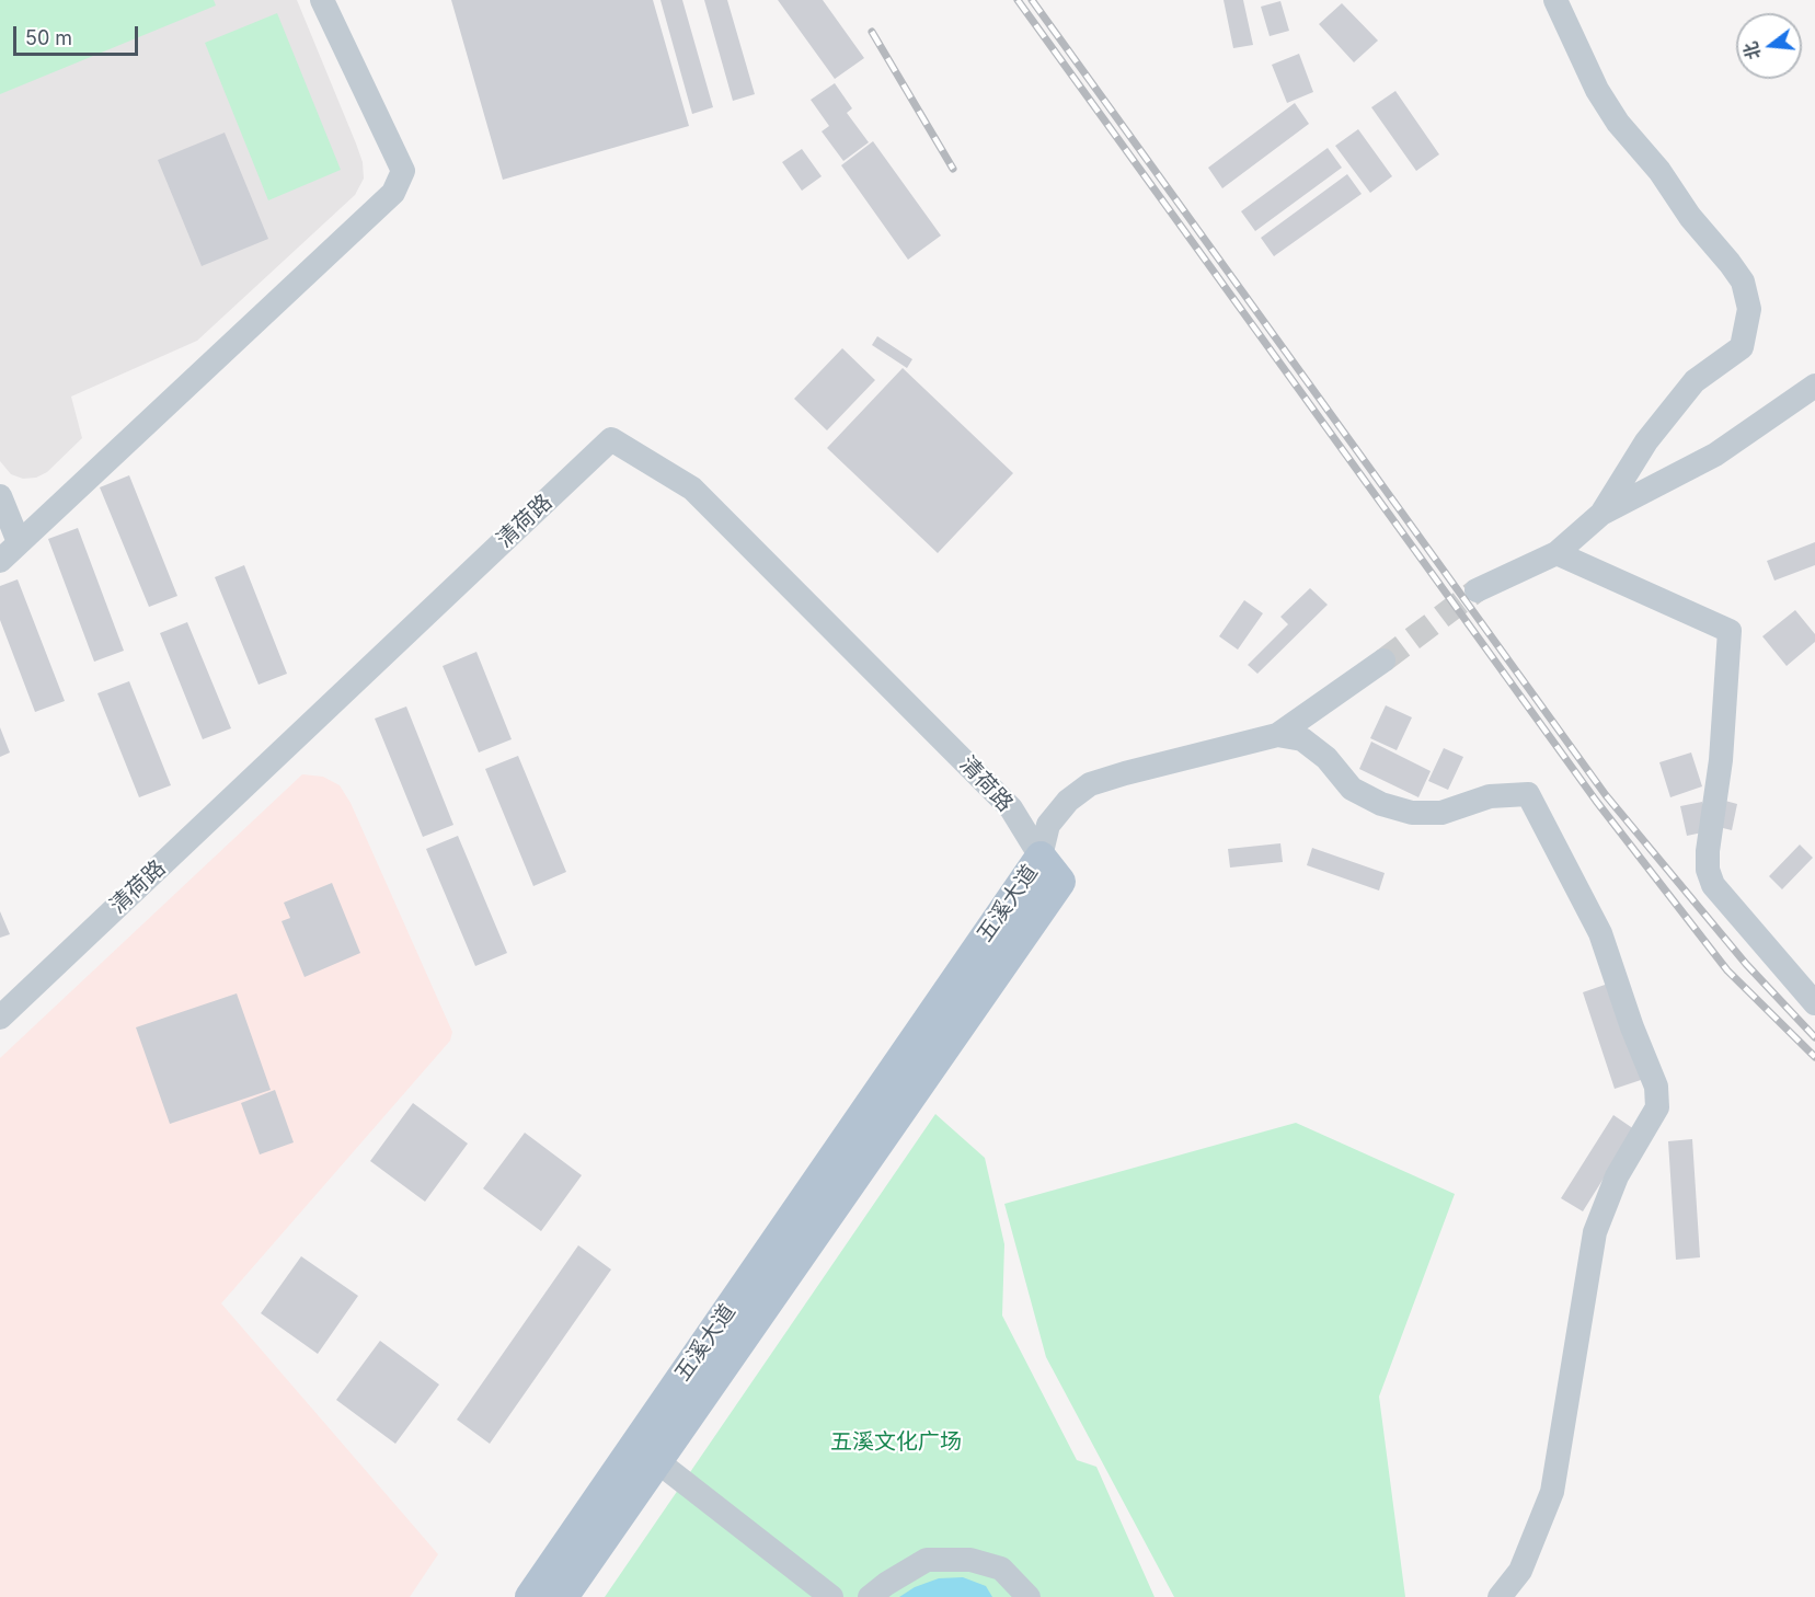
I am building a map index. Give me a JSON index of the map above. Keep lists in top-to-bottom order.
{
  "streets": {
    "main road": ["五溪大道"],
    "street": ["清荷路"]
  },
  "crossings": [
    ["清荷路", "五溪大道"]
  ],
  "parks": ["五溪文化广场"],
  "scale_bar": "50 m",
  "north": "left"
}
